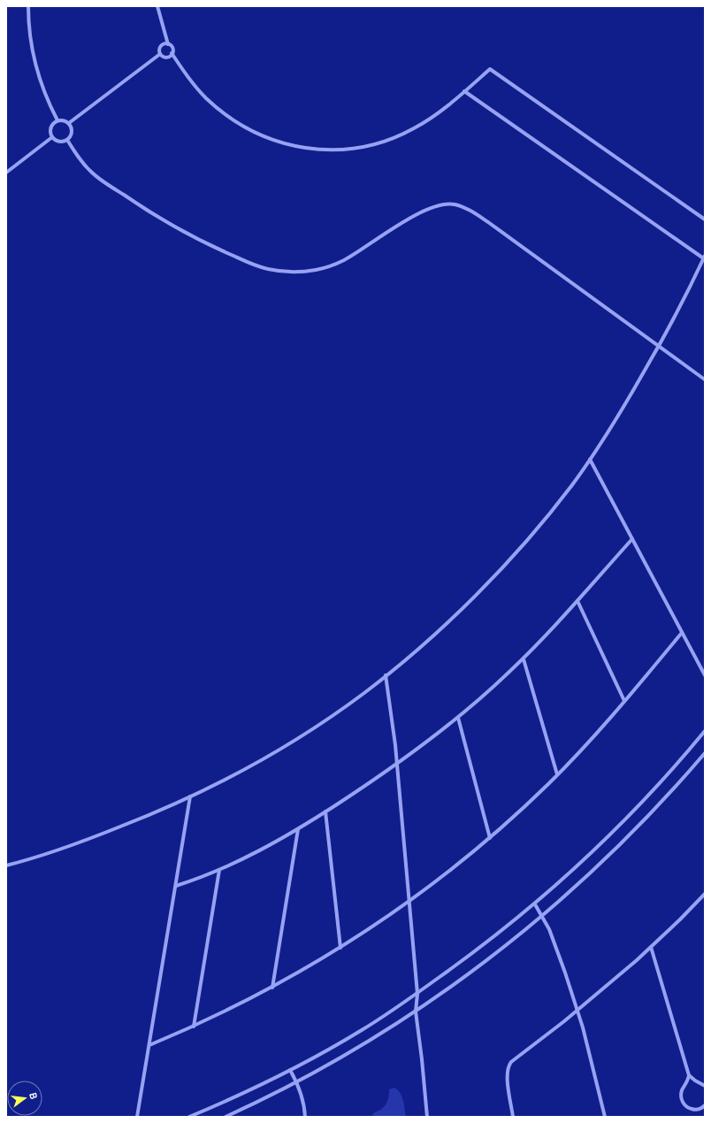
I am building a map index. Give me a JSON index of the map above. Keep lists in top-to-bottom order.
{
  "north": "right"
}
